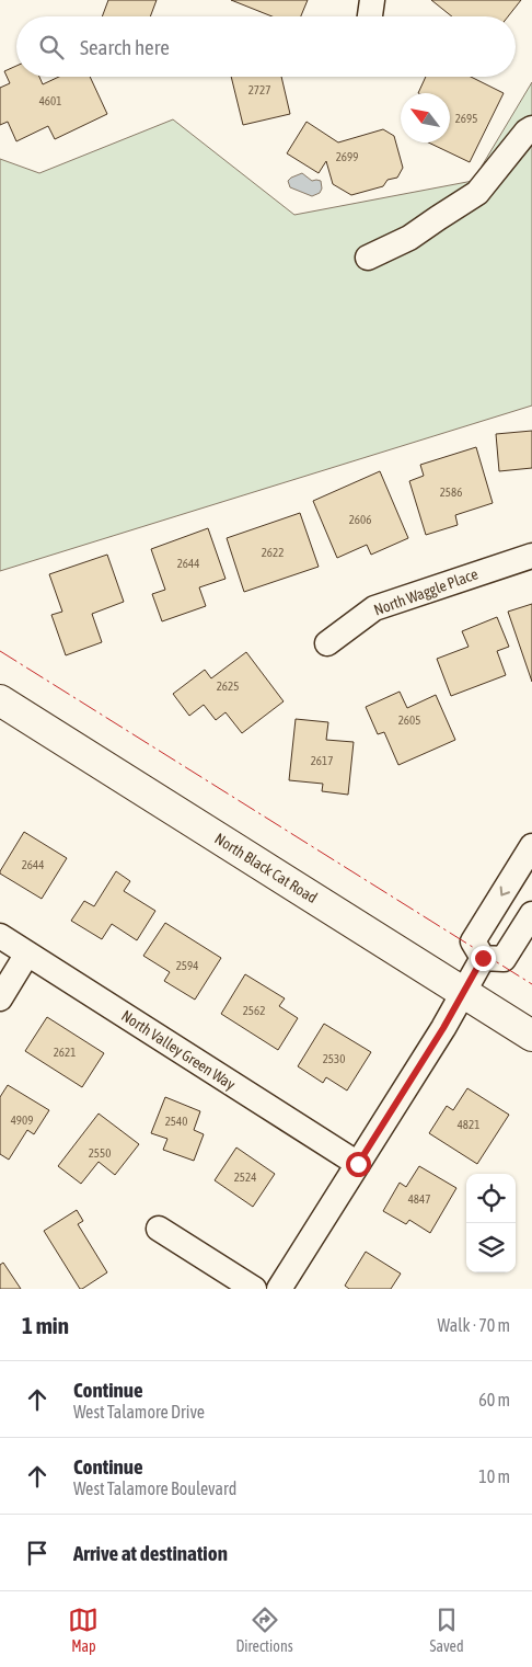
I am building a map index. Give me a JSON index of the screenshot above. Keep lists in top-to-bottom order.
{
  "streets": {
    "main road": ["North Black Cat Road"],
    "street": ["North Waggle Place", "North Valley Green Way"]
  },
  "house_numbers": [
    "2727",
    "4601",
    "2695",
    "2699",
    "2586",
    "2606",
    "2622",
    "2644",
    "2625",
    "2605",
    "2617",
    "2644",
    "2594",
    "2562",
    "2621",
    "2530",
    "4909",
    "2540",
    "4821",
    "2550",
    "2524",
    "4847"
  ],
  "north": "top left",
  "page": {
    "search": "Search here",
    "heading": ["1 min", "Walk · 70 m"],
    "list": [
      ["Continue", "West Talamore Drive", "60 m"],
      ["Continue", "West Talamore Boulevard", "10 m"],
      "Arrive at destination"
    ],
    "nav": ["Map", "Directions", "Saved"]
  }
}
